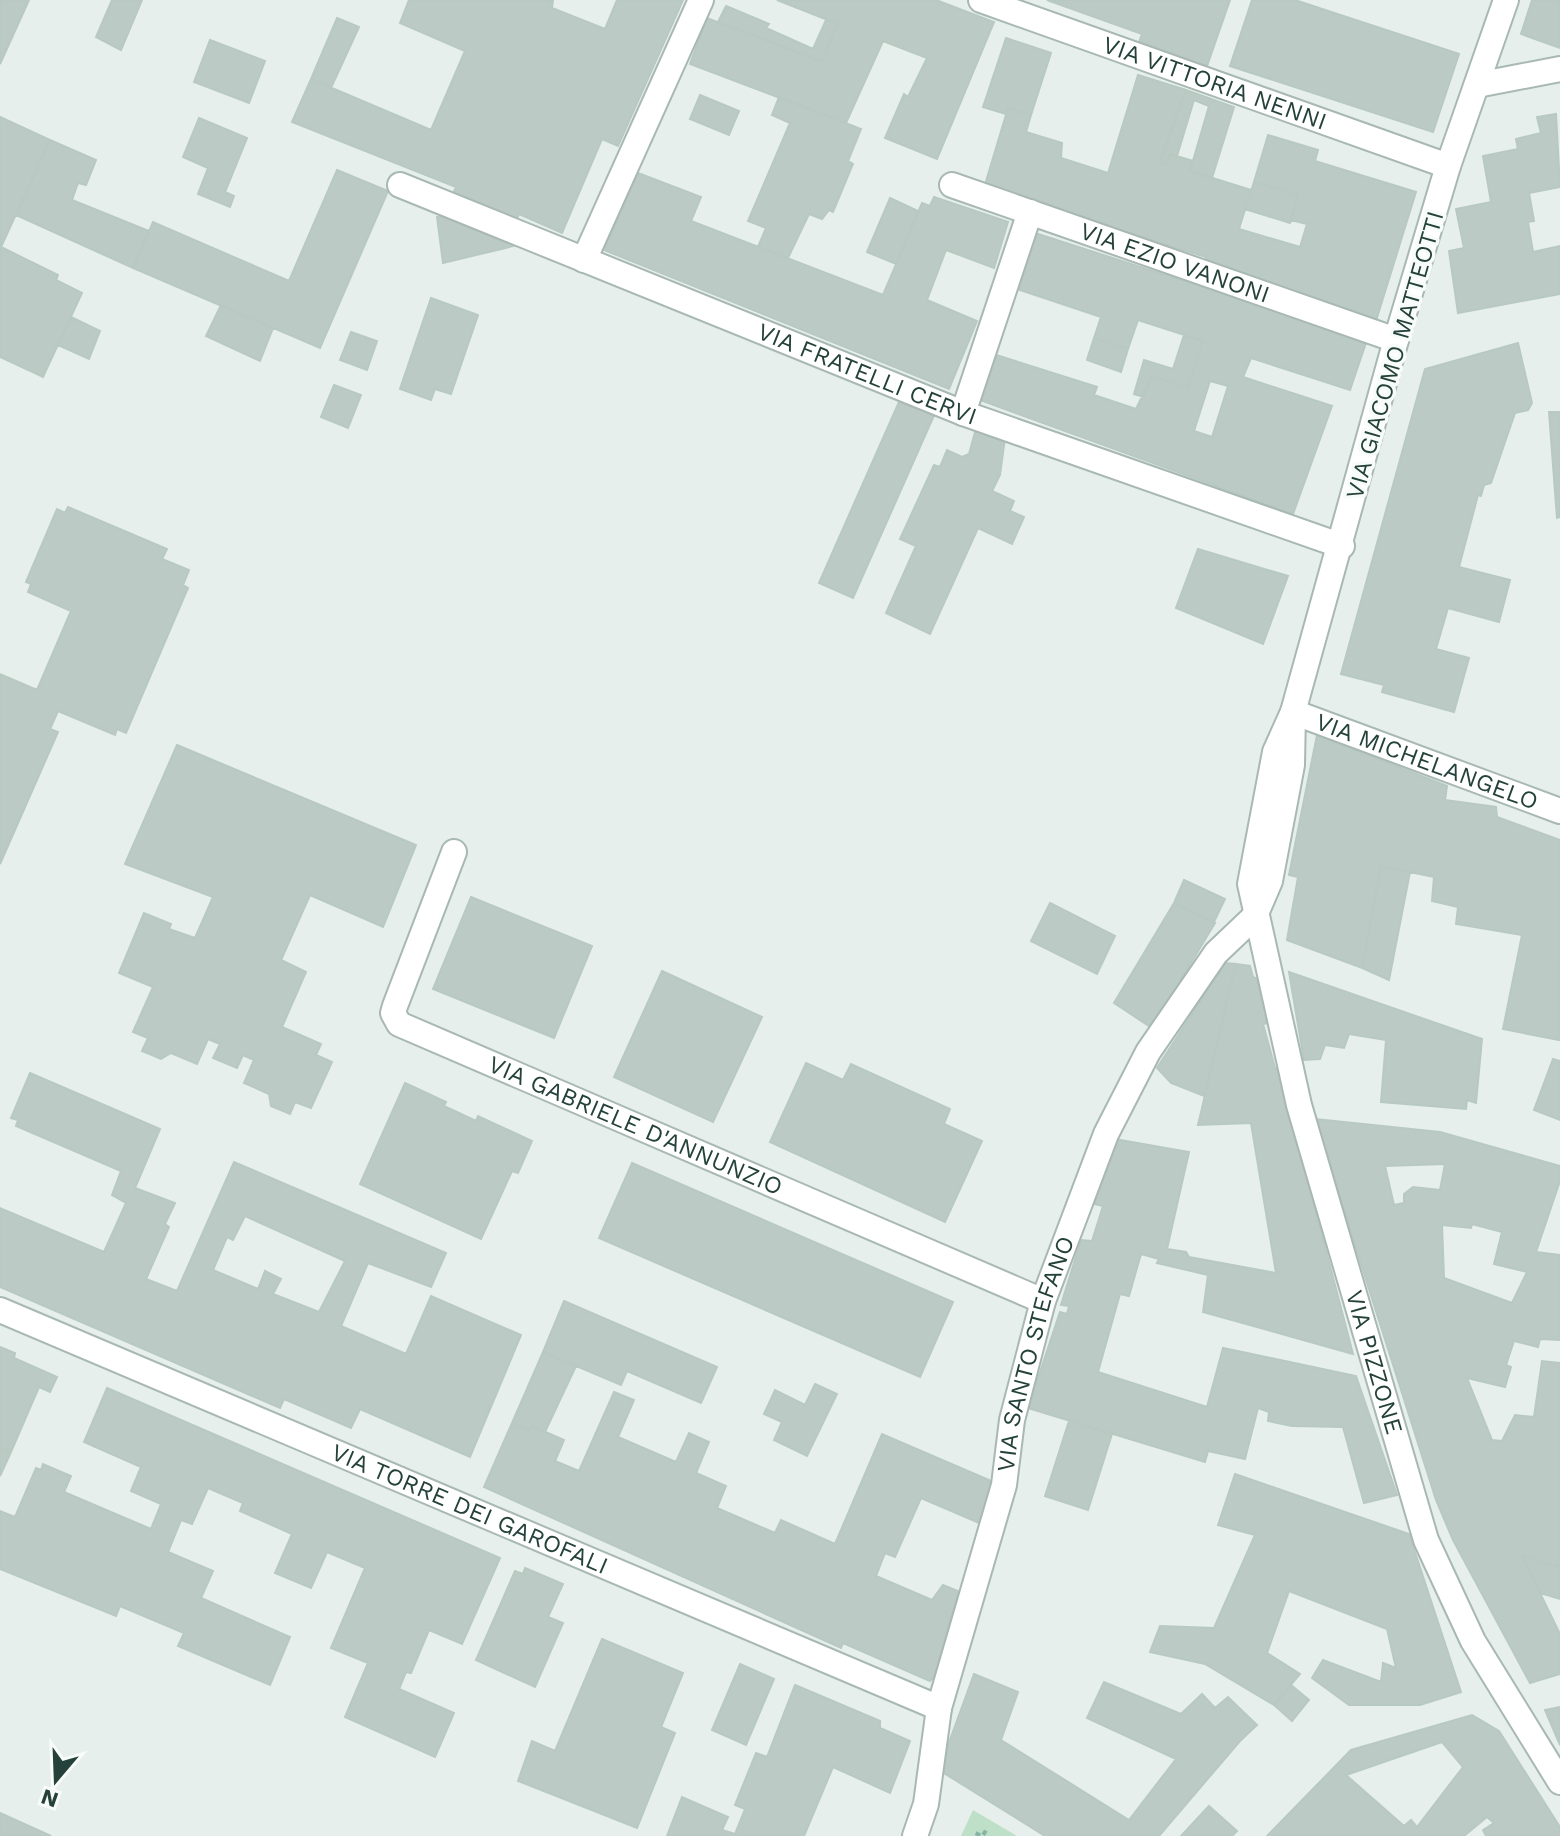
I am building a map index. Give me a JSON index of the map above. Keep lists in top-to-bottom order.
{
  "streets": {
    "street": [
      "VIA VITTORIA NENNI",
      "VIA EZIO VANONI",
      "VIA GIACOMO MATTEOTTI",
      "VIA FRATELLI CERVI",
      "VIA MICHELANGELO",
      "VIA GABRIELE D'ANNUNZIO",
      "VIA SANTO STEFANO",
      "VIA PIZZONE",
      "VIA TORRE DEI GAROFALI"
    ]
  },
  "crossings": [
    ["VIA VITTORIA NENNI", "VIA GIACOMO MATTEOTTI"],
    ["VIA EZIO VANONI", "VIA GIACOMO MATTEOTTI"],
    ["VIA GIACOMO MATTEOTTI", "VIA FRATELLI CERVI"],
    ["VIA GIACOMO MATTEOTTI", "VIA MICHELANGELO"],
    ["VIA GIACOMO MATTEOTTI", "VIA SANTO STEFANO"],
    ["VIA GIACOMO MATTEOTTI", "VIA PIZZONE"],
    ["VIA GABRIELE D'ANNUNZIO", "VIA SANTO STEFANO"],
    ["VIA SANTO STEFANO", "VIA PIZZONE"],
    ["VIA SANTO STEFANO", "VIA TORRE DEI GAROFALI"]
  ],
  "north": "bottom"
}
